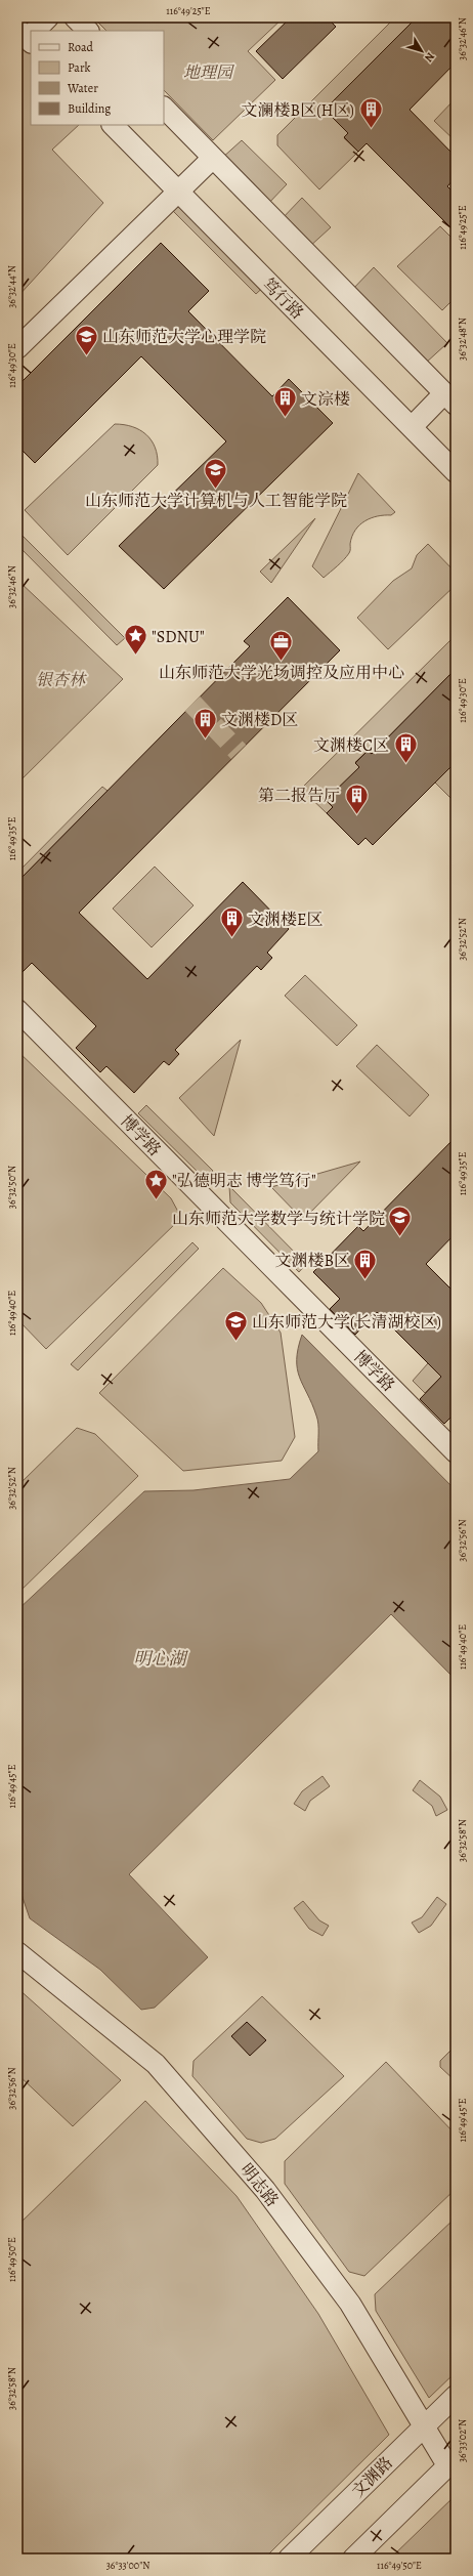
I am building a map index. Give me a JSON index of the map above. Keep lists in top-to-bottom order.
{
  "streets": {
    "street": [
      "笃行路",
      "博学路",
      "明志路",
      "文渊路"
    ]
  },
  "crossings": [
    ["明志路", "文渊路"]
  ],
  "water": ["明心湖"],
  "parks": ["地理园", "银杏林"],
  "places": {
    "building": [
      "文澜楼B区(H区)",
      "文淙楼",
      "文渊楼D区",
      "文渊楼C区",
      "第二报告厅",
      "文渊楼E区",
      "文渊楼B区"
    ],
    "school or university": [
      "山东师范大学心理学院",
      "山东师范大学计算机与人工智能学院",
      "山东师范大学数学与统计学院",
      "山东师范大学(长清湖校区)"
    ],
    "place": ["\"SDNU\"", "\"弘德明志 博学笃行\""],
    "office": ["山东师范大学光场调控及应用中心"]
  },
  "legend": [
    "Road",
    "Park",
    "Water",
    "Building"
  ],
  "north": "bottom right",
  "coordinates": [
    "116°49'25\"E",
    "36°32'46\"N",
    "36°32'44\"N",
    "36°32'48\"N",
    "116°49'30\"E",
    "116°49'35\"E",
    "36°32'52\"N",
    "36°32'50\"N",
    "116°49'40\"E",
    "36°32'56\"N",
    "116°49'45\"E",
    "36°32'58\"N",
    "116°49'50\"E",
    "36°33'02\"N",
    "36°33'00\"N"
  ]
}
